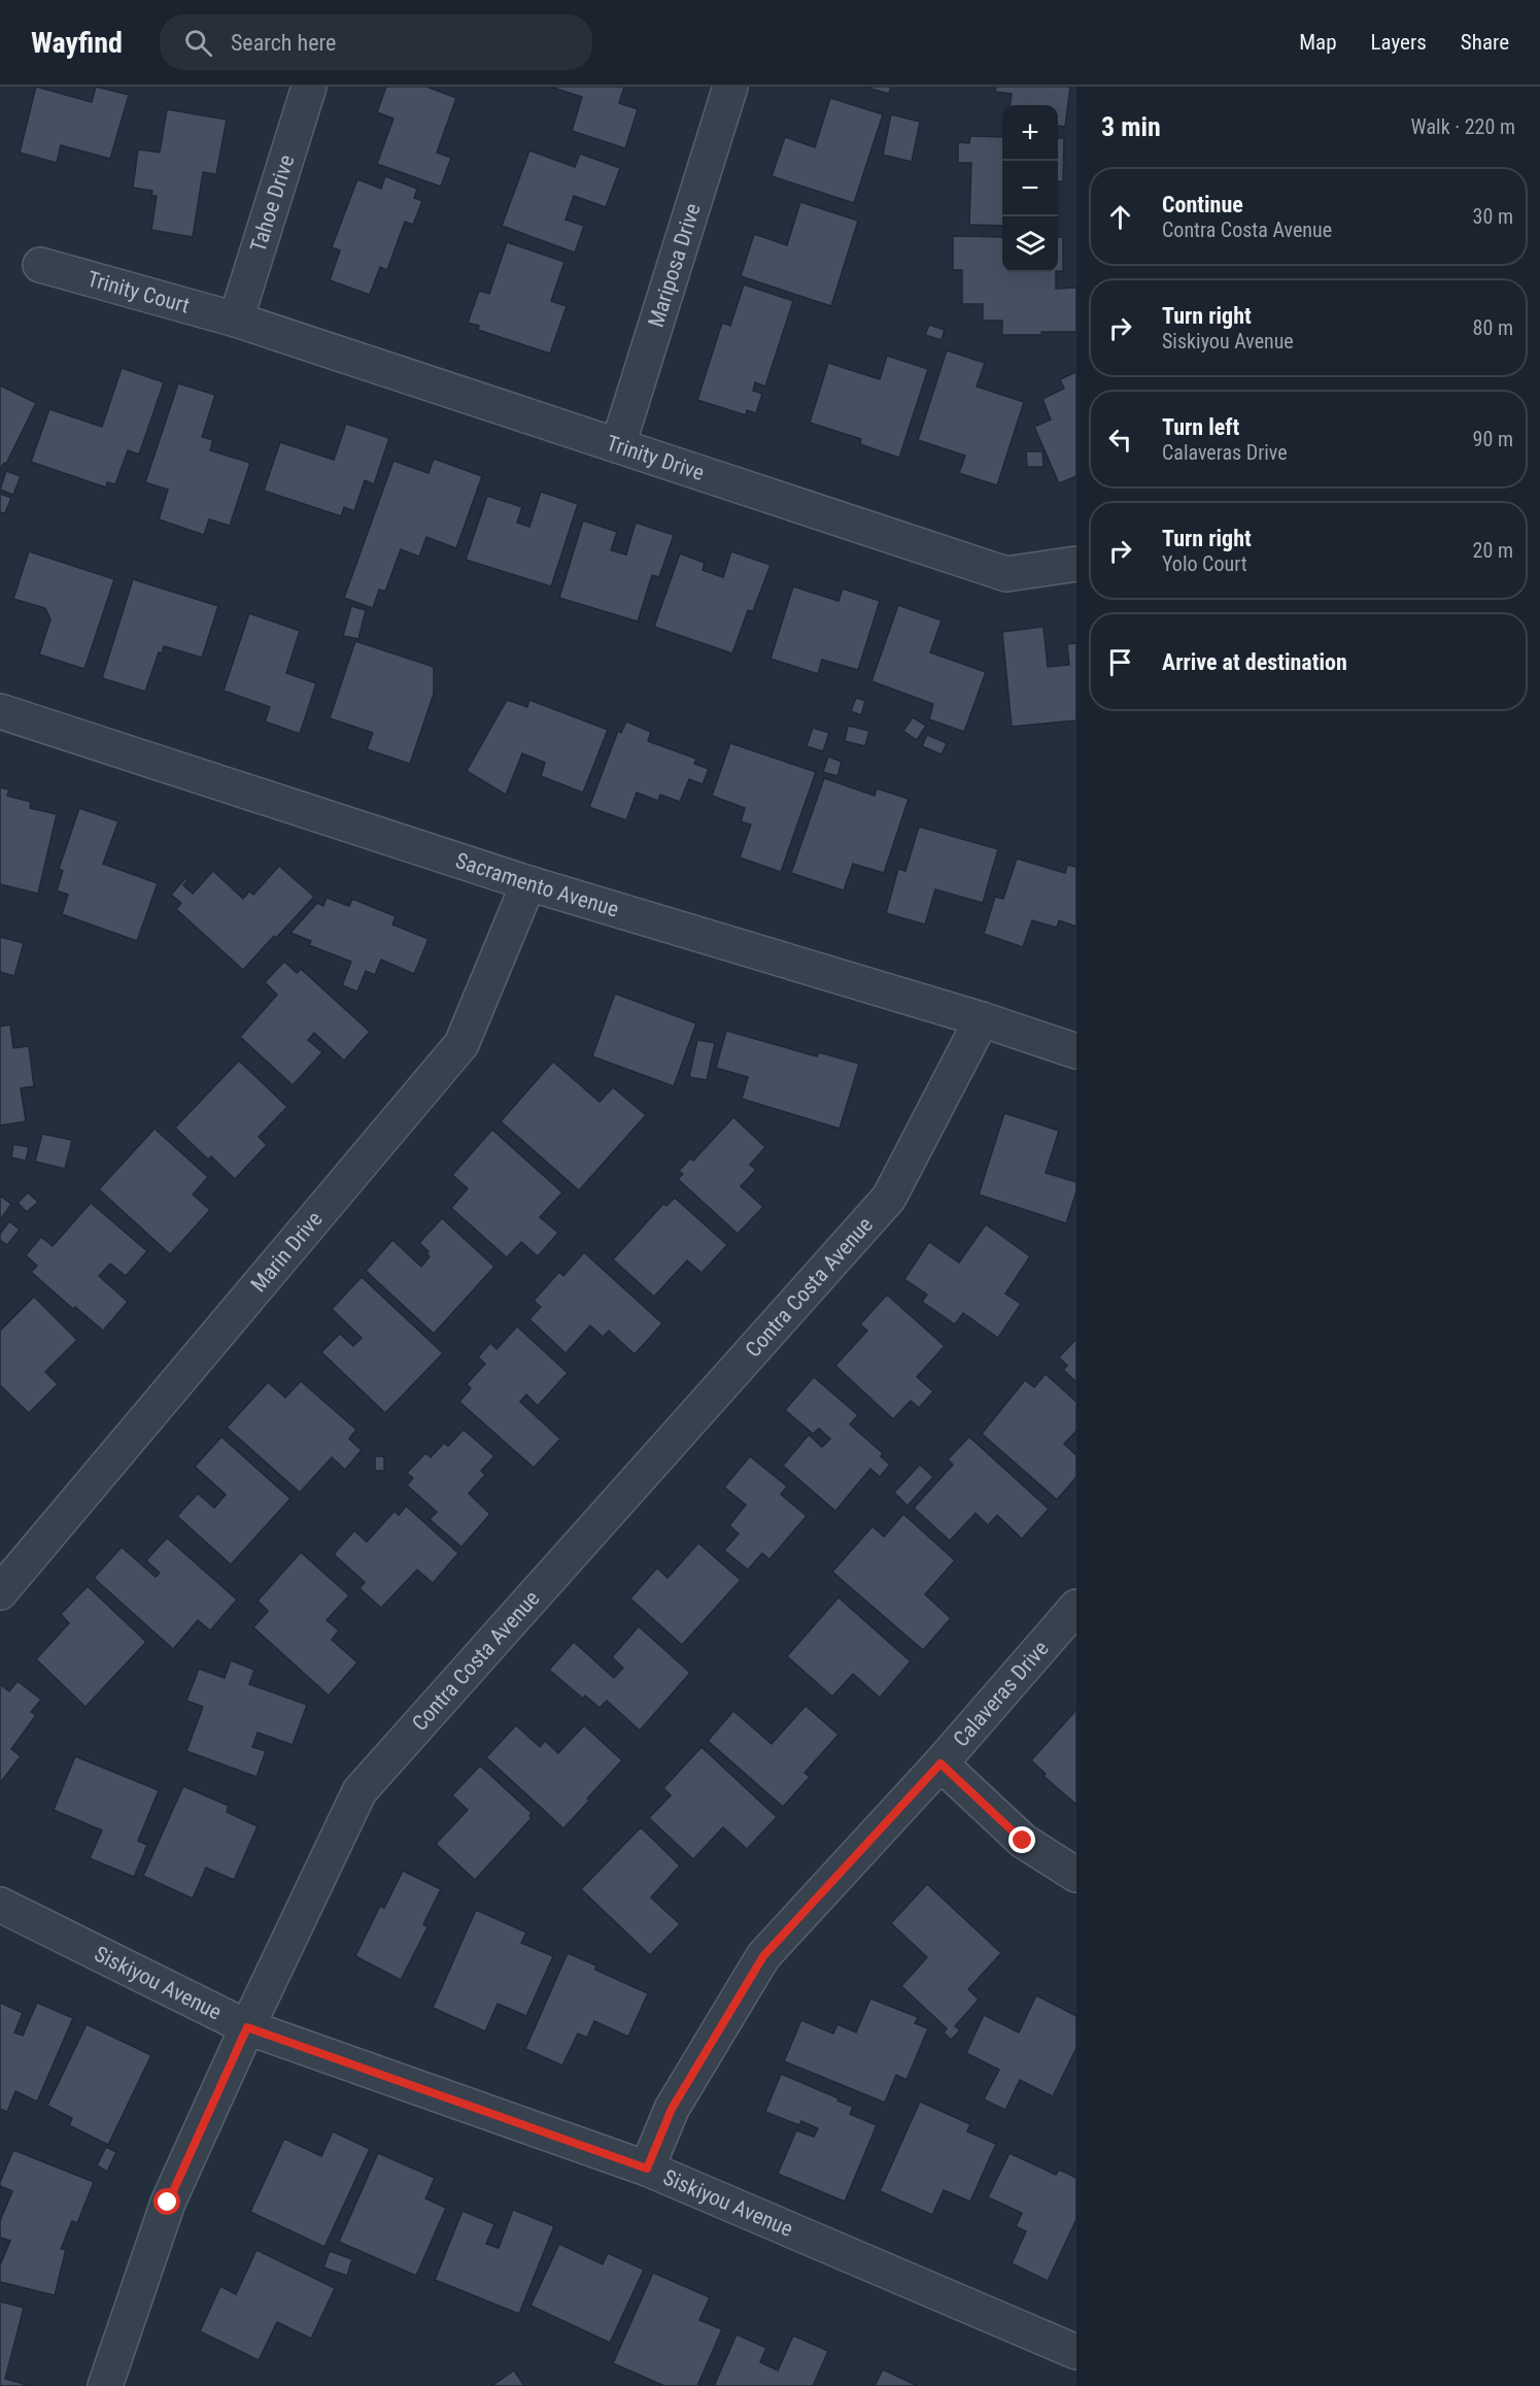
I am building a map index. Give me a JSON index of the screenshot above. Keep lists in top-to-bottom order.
{
  "streets": {
    "street": [
      "Tahoe Drive",
      "Mariposa Drive",
      "Trinity Court",
      "Trinity Drive",
      "Sacramento Avenue",
      "Marin Drive",
      "Contra Costa Avenue",
      "Calaveras Drive",
      "Siskiyou Avenue"
    ]
  },
  "crossings": [
    ["Tahoe Drive", "Trinity Court"],
    ["Tahoe Drive", "Trinity Drive"],
    ["Mariposa Drive", "Trinity Drive"],
    ["Trinity Court", "Trinity Drive"],
    ["Sacramento Avenue", "Marin Drive"],
    ["Sacramento Avenue", "Contra Costa Avenue"],
    ["Contra Costa Avenue", "Siskiyou Avenue"],
    ["Calaveras Drive", "Siskiyou Avenue"]
  ],
  "page": {
    "header": "Wayfind",
    "search": "Search here",
    "nav": ["Map", "Layers", "Share"],
    "heading": ["3 min", "Walk · 220 m"],
    "map_buttons": ["+", "−"],
    "list": [
      ["Continue", "Contra Costa Avenue", "30 m"],
      ["Turn right", "Siskiyou Avenue", "80 m"],
      ["Turn left", "Calaveras Drive", "90 m"],
      ["Turn right", "Yolo Court", "20 m"],
      "Arrive at destination"
    ]
  }
}
